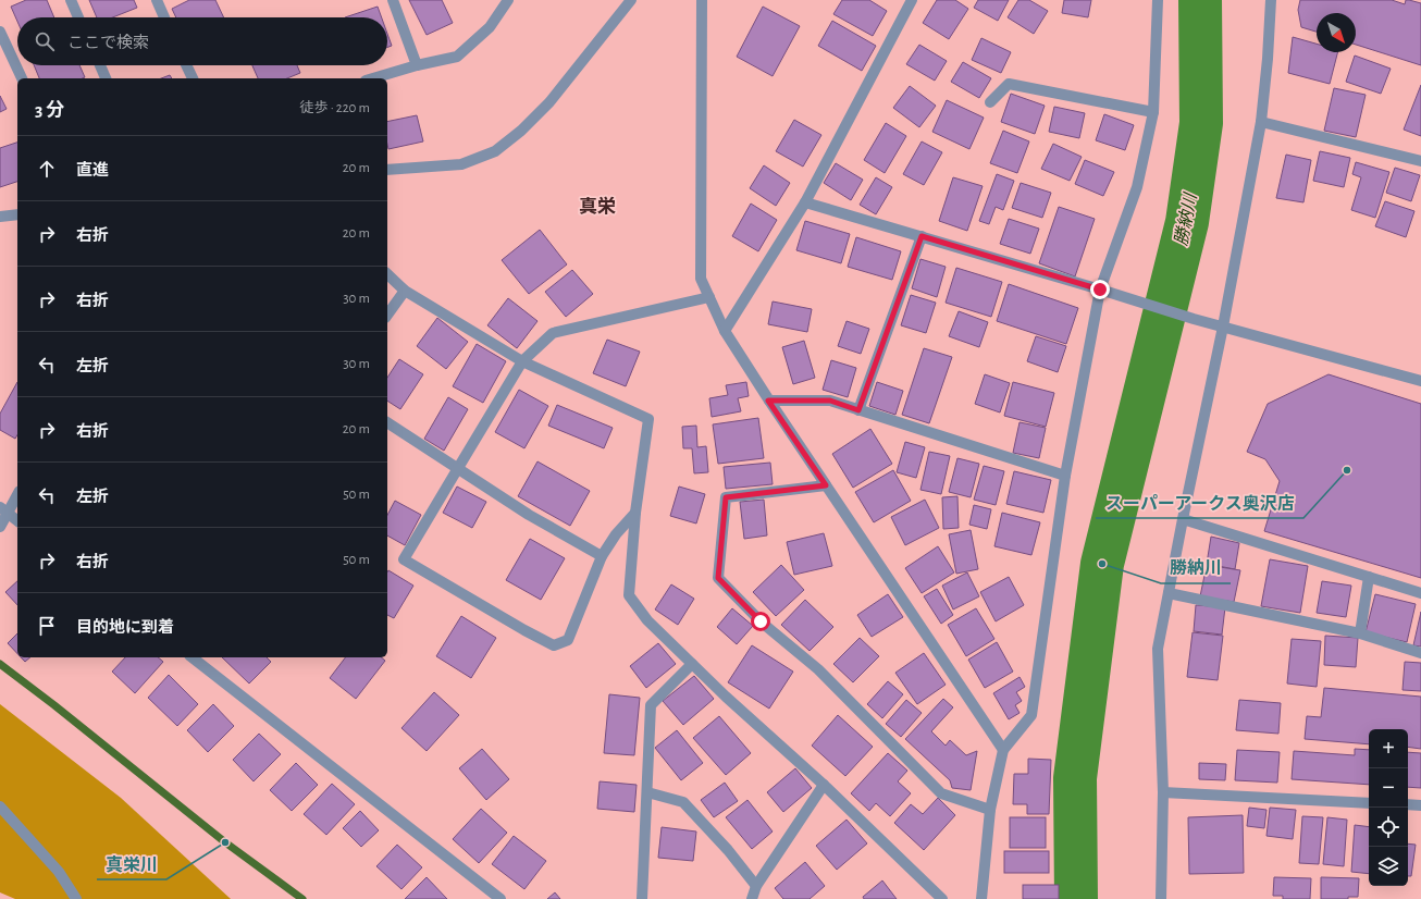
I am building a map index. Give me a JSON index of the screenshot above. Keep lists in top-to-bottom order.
{
  "districts": ["真栄"],
  "water": ["勝納川"],
  "places": ["スーパーアークス奥沢店", "勝納川", "真栄川"],
  "north": "bottom right",
  "page": {
    "search": "ここで検索",
    "heading": ["3 分", "徒歩 · 220 m"],
    "list": [
      ["直進", "20 m"],
      ["右折", "20 m"],
      ["右折", "30 m"],
      ["左折", "30 m"],
      ["右折", "20 m"],
      ["左折", "50 m"],
      ["右折", "50 m"],
      "目的地に到着"
    ],
    "map_buttons": ["+", "−"]
  }
}
